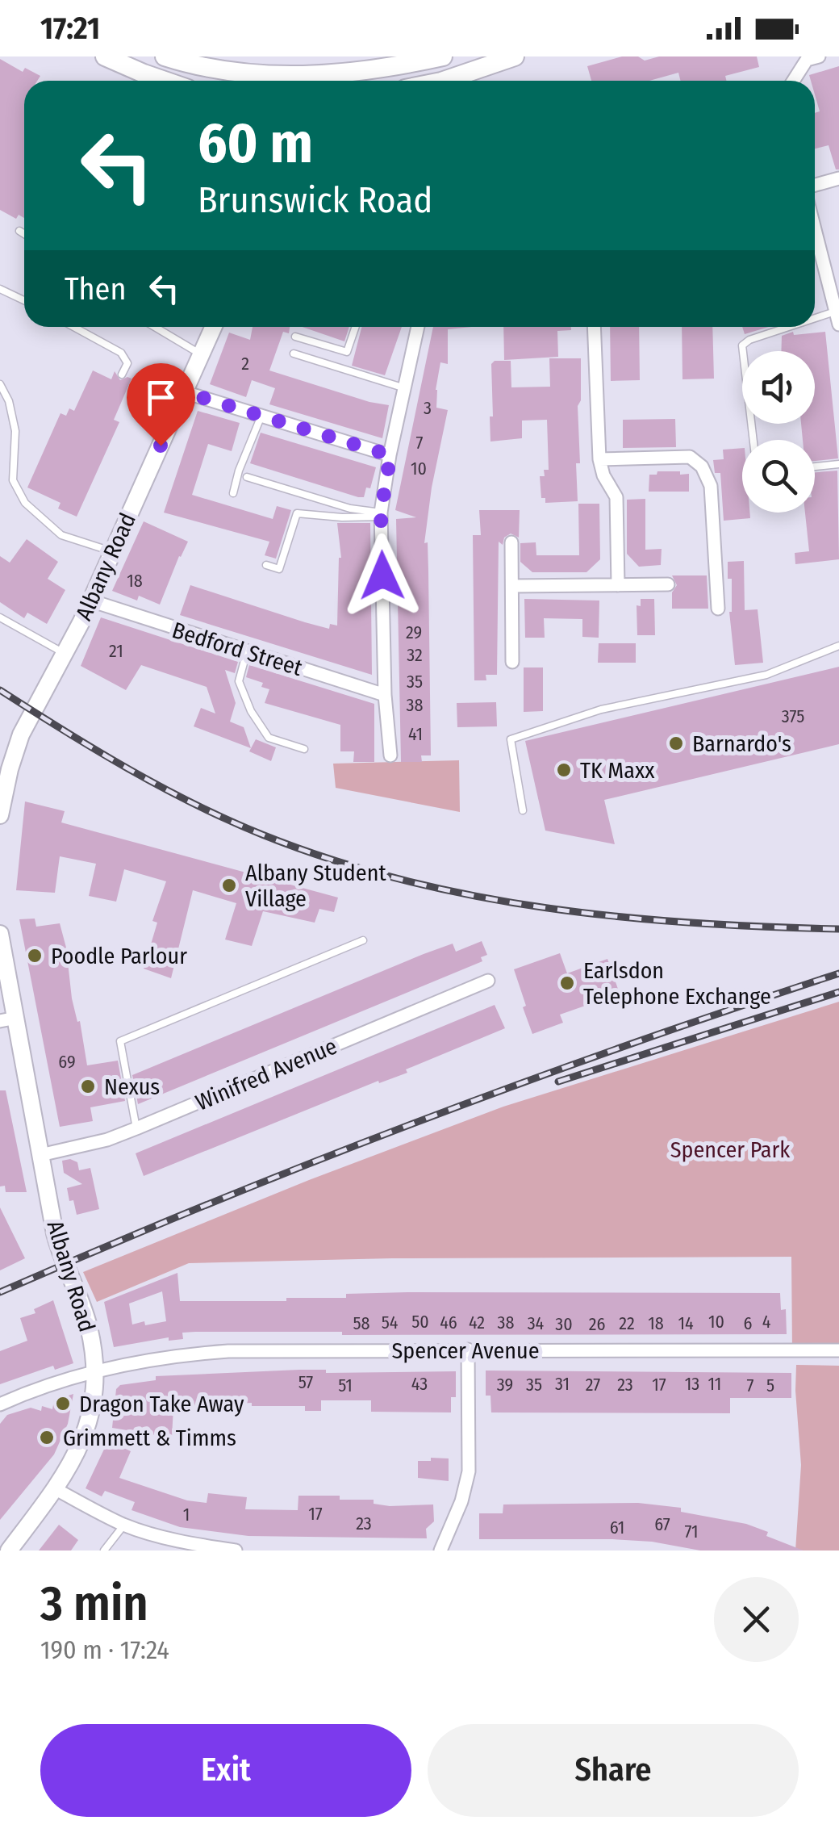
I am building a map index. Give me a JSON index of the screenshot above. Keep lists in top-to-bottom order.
{
  "streets": {
    "street": [
      "Albany Road",
      "Bedford Street",
      "Winifred Avenue",
      "Spencer Avenue"
    ]
  },
  "crossings": [
    ["Albany Road", "Bedford Street"],
    ["Albany Road", "Winifred Avenue"],
    ["Albany Road", "Spencer Avenue"]
  ],
  "parks": ["Spencer Park"],
  "places": [
    "Barnardo's",
    "TK Maxx",
    "Albany Student Village",
    "Poodle Parlour",
    "Earlsdon Telephone Exchange",
    "Nexus",
    "Dragon Take Away",
    "Grimmett & Timms"
  ],
  "house_numbers": [
    "2",
    "3",
    "7",
    "10",
    "18",
    "29",
    "21",
    "32",
    "35",
    "38",
    "375",
    "41",
    "69",
    "50",
    "10",
    "4",
    "54",
    "46",
    "42",
    "38",
    "58",
    "34",
    "22",
    "18",
    "14",
    "6",
    "30",
    "26",
    "57",
    "43",
    "31",
    "13",
    "11",
    "39",
    "35",
    "27",
    "23",
    "17",
    "51",
    "7",
    "5",
    "17",
    "1",
    "23",
    "67",
    "61",
    "71"
  ],
  "page": {
    "status": "17:21",
    "turn": ["60 m", "Brunswick Road"],
    "then": "Then",
    "heading": ["3 min", "190 m · 17:24"],
    "buttons": ["Exit", "Share"]
  }
}
